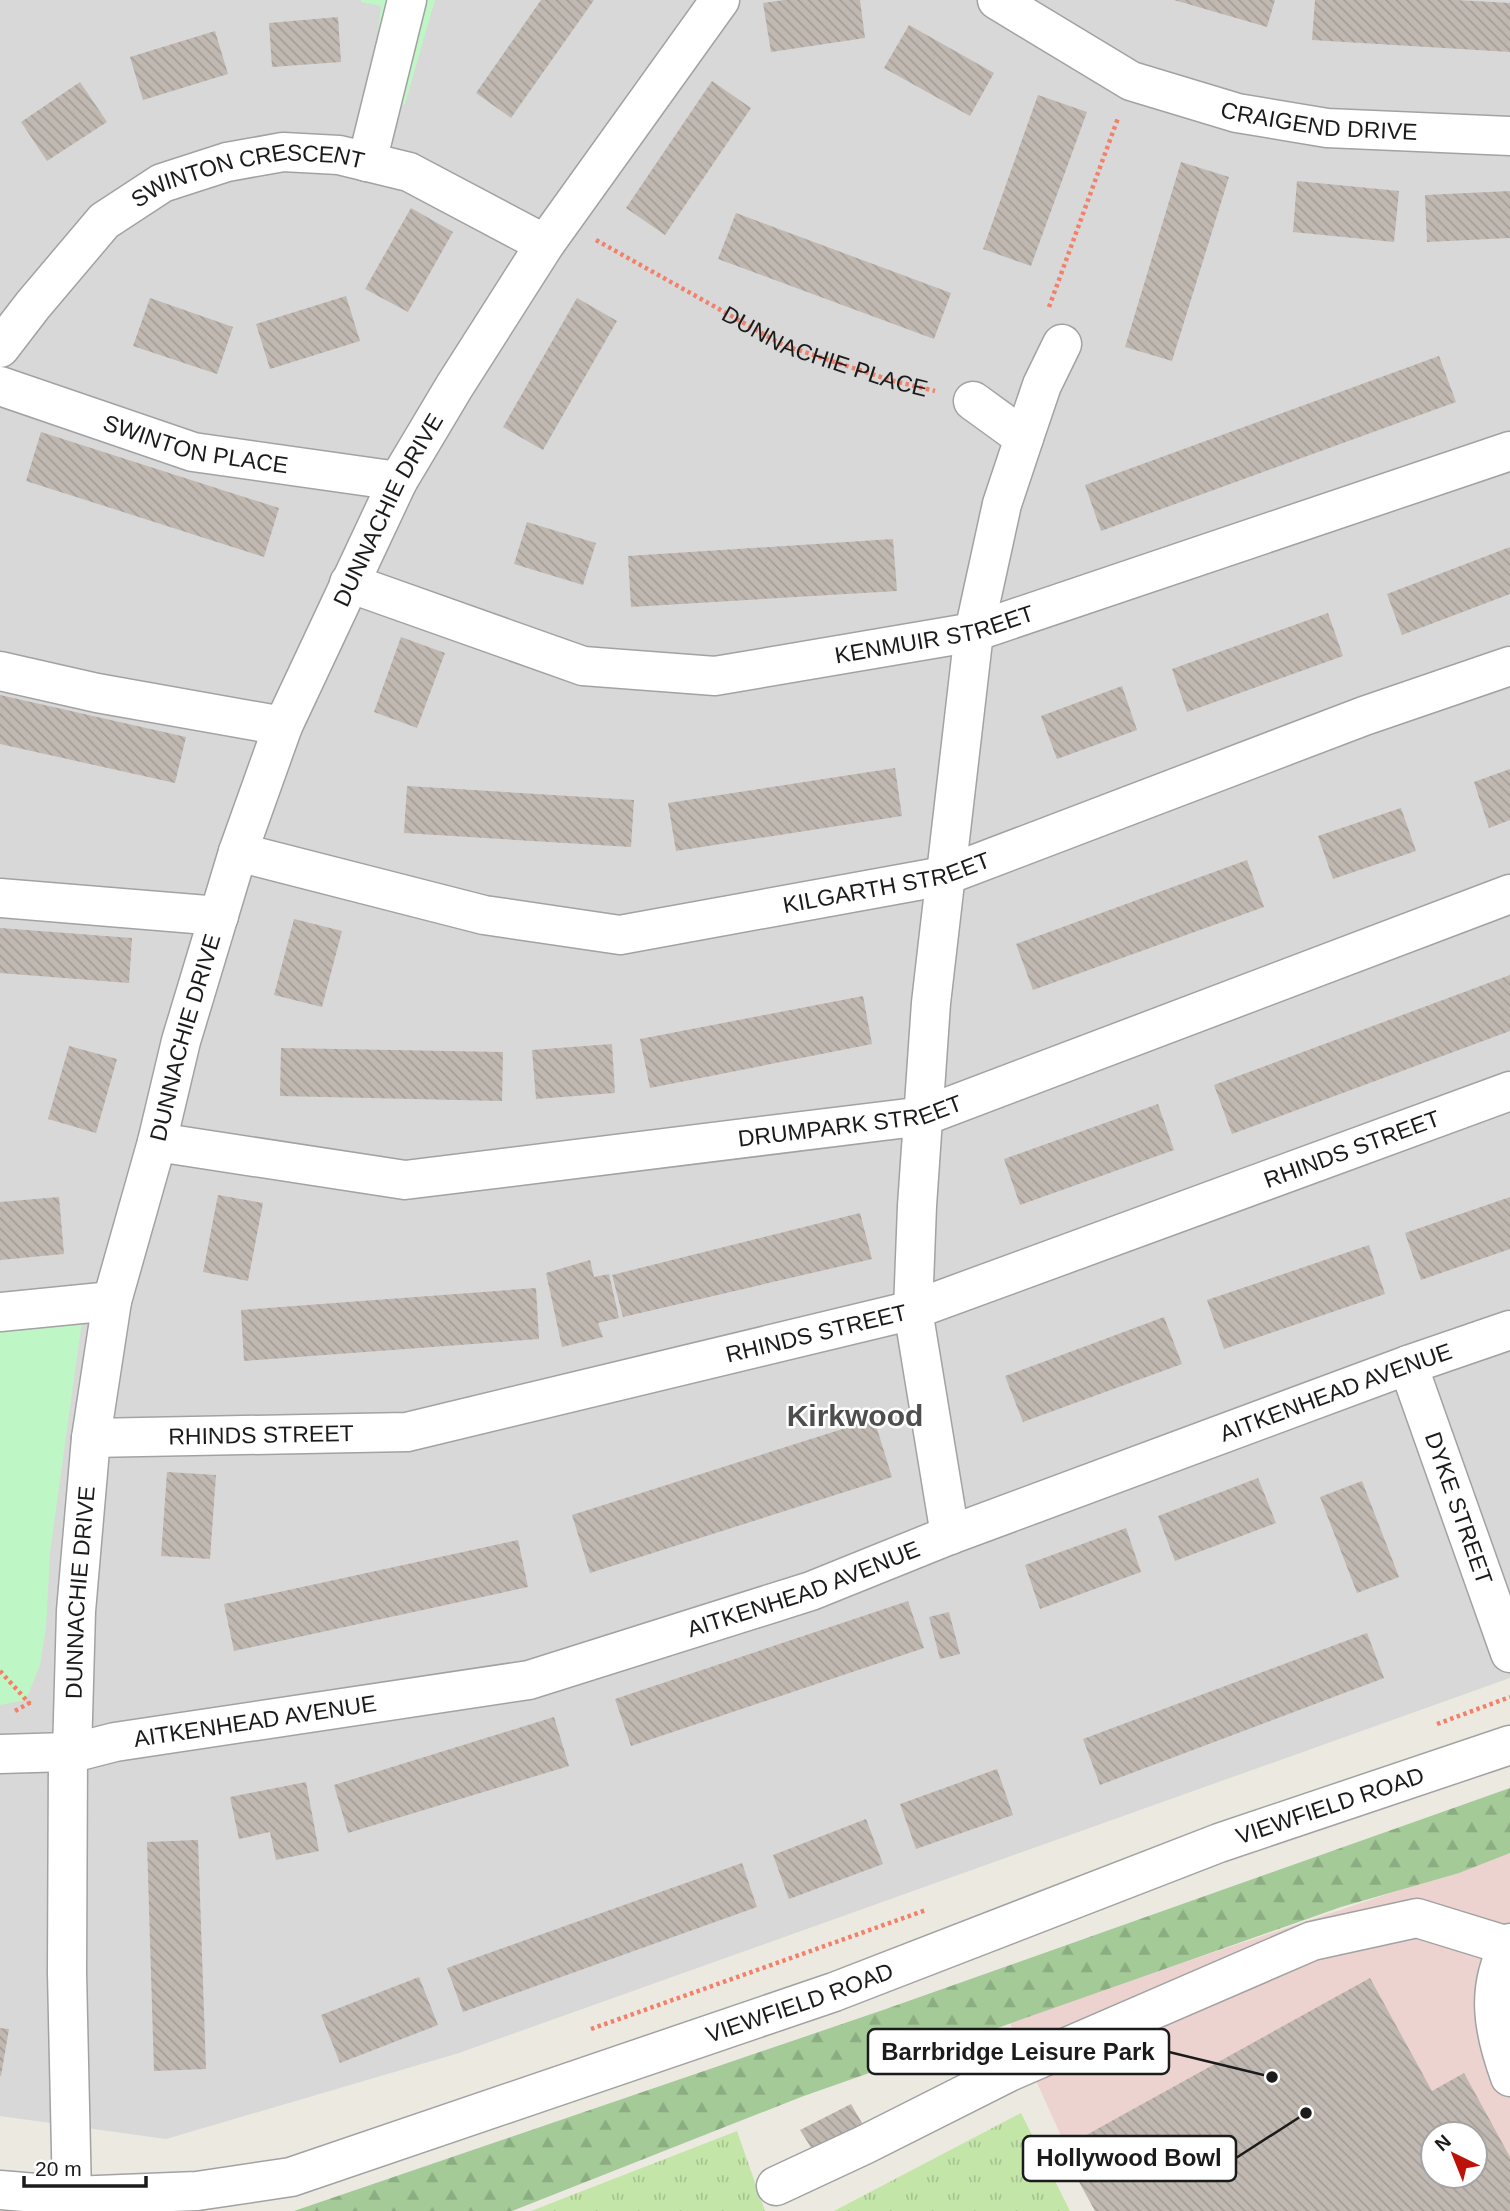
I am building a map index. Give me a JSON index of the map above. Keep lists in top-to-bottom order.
{
  "streets": {
    "street": [
      "CRAIGEND DRIVE",
      "SWINTON CRESCENT",
      "SWINTON PLACE",
      "DUNNACHIE DRIVE",
      "KENMUIR STREET",
      "KILGARTH STREET",
      "DRUMPARK STREET",
      "RHINDS STREET",
      "AITKENHEAD AVENUE",
      "DYKE STREET",
      "VIEWFIELD ROAD"
    ],
    "path": ["DUNNACHIE PLACE"]
  },
  "crossings": [
    ["SWINTON CRESCENT", "DUNNACHIE PLACE"],
    ["SWINTON CRESCENT", "DUNNACHIE DRIVE"],
    ["DUNNACHIE PLACE", "DUNNACHIE DRIVE"],
    ["SWINTON PLACE", "DUNNACHIE DRIVE"],
    ["DUNNACHIE DRIVE", "KENMUIR STREET"],
    ["DUNNACHIE DRIVE", "KILGARTH STREET"],
    ["DUNNACHIE DRIVE", "DRUMPARK STREET"],
    ["DUNNACHIE DRIVE", "RHINDS STREET"],
    ["DUNNACHIE DRIVE", "AITKENHEAD AVENUE"],
    ["DUNNACHIE DRIVE", "VIEWFIELD ROAD"],
    ["AITKENHEAD AVENUE", "DYKE STREET"]
  ],
  "districts": ["Kirkwood"],
  "places": ["Barrbridge Leisure Park", "Hollywood Bowl"],
  "scale_bar": "20 m",
  "north": "top left"
}
